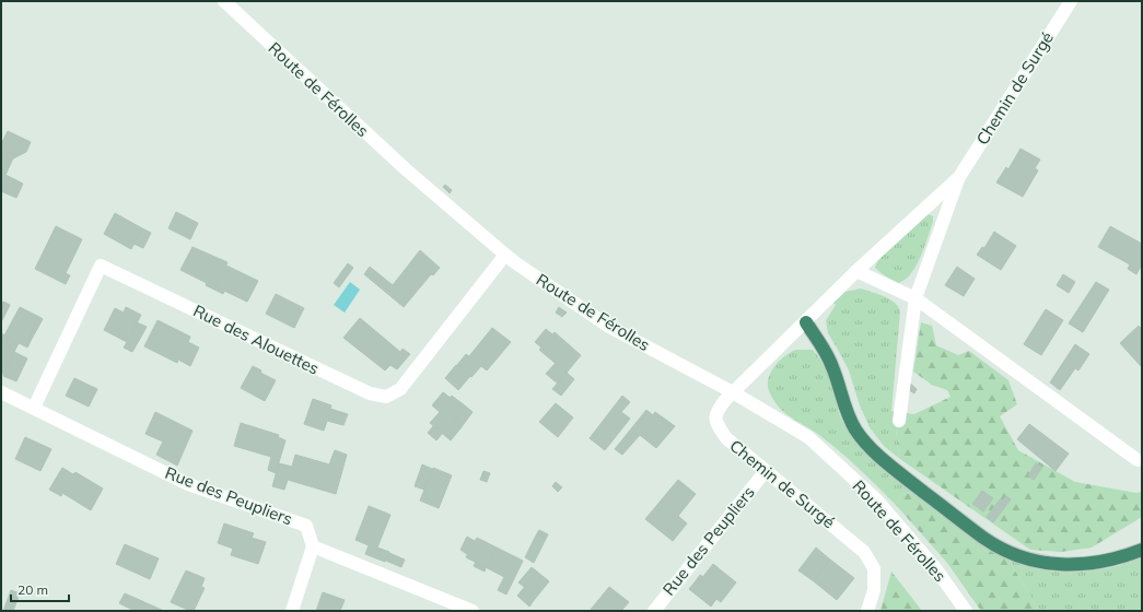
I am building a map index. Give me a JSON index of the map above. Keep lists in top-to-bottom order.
{
  "streets": {
    "street": [
      "Chemin de Surgé",
      "Route de Férolles",
      "Rue des Alouettes",
      "Rue des Peupliers"
    ]
  },
  "crossings": [
    ["Chemin de Surgé", "Route de Férolles"],
    ["Chemin de Surgé", "Rue des Peupliers"],
    ["Route de Férolles", "Rue des Alouettes"],
    ["Rue des Alouettes", "Rue des Peupliers"]
  ],
  "scale_bar": "20 m"
}
